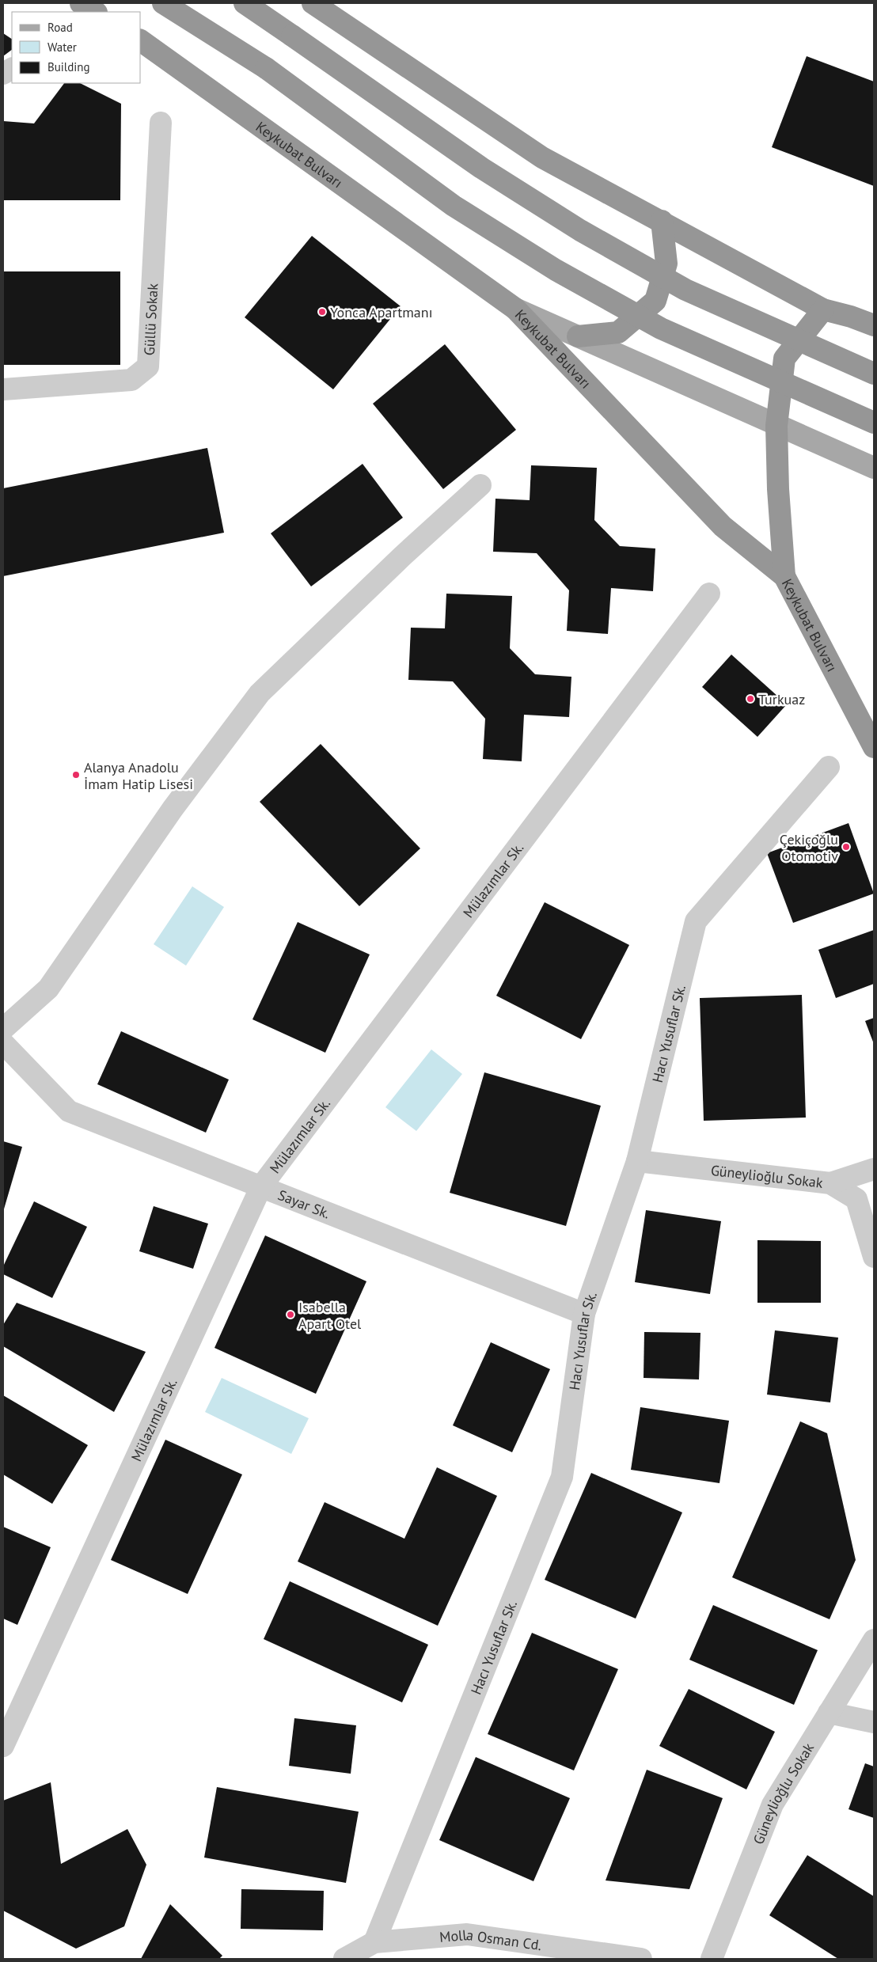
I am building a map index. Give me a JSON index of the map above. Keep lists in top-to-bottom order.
{
  "streets": {
    "highway": ["Keykubat Bulvarı"],
    "street": [
      "Güllü Sokak",
      "Mülazımlar Sk.",
      "Hacı Yusuflar Sk.",
      "Güneylioğlu Sokak",
      "Sayar Sk.",
      "Molla Osman Cd."
    ]
  },
  "crossings": [
    ["Mülazımlar Sk.", "Sayar Sk."],
    ["Hacı Yusuflar Sk.", "Güneylioğlu Sokak"],
    ["Hacı Yusuflar Sk.", "Sayar Sk."],
    ["Hacı Yusuflar Sk.", "Molla Osman Cd."]
  ],
  "places": [
    "Yonca Apartmanı",
    "Turkuaz",
    "Alanya Anadolu İmam Hatip Lisesi",
    "Çekiçoğlu Otomotiv",
    "Isabella Apart Otel"
  ],
  "legend": ["Road", "Water", "Building"]
}
